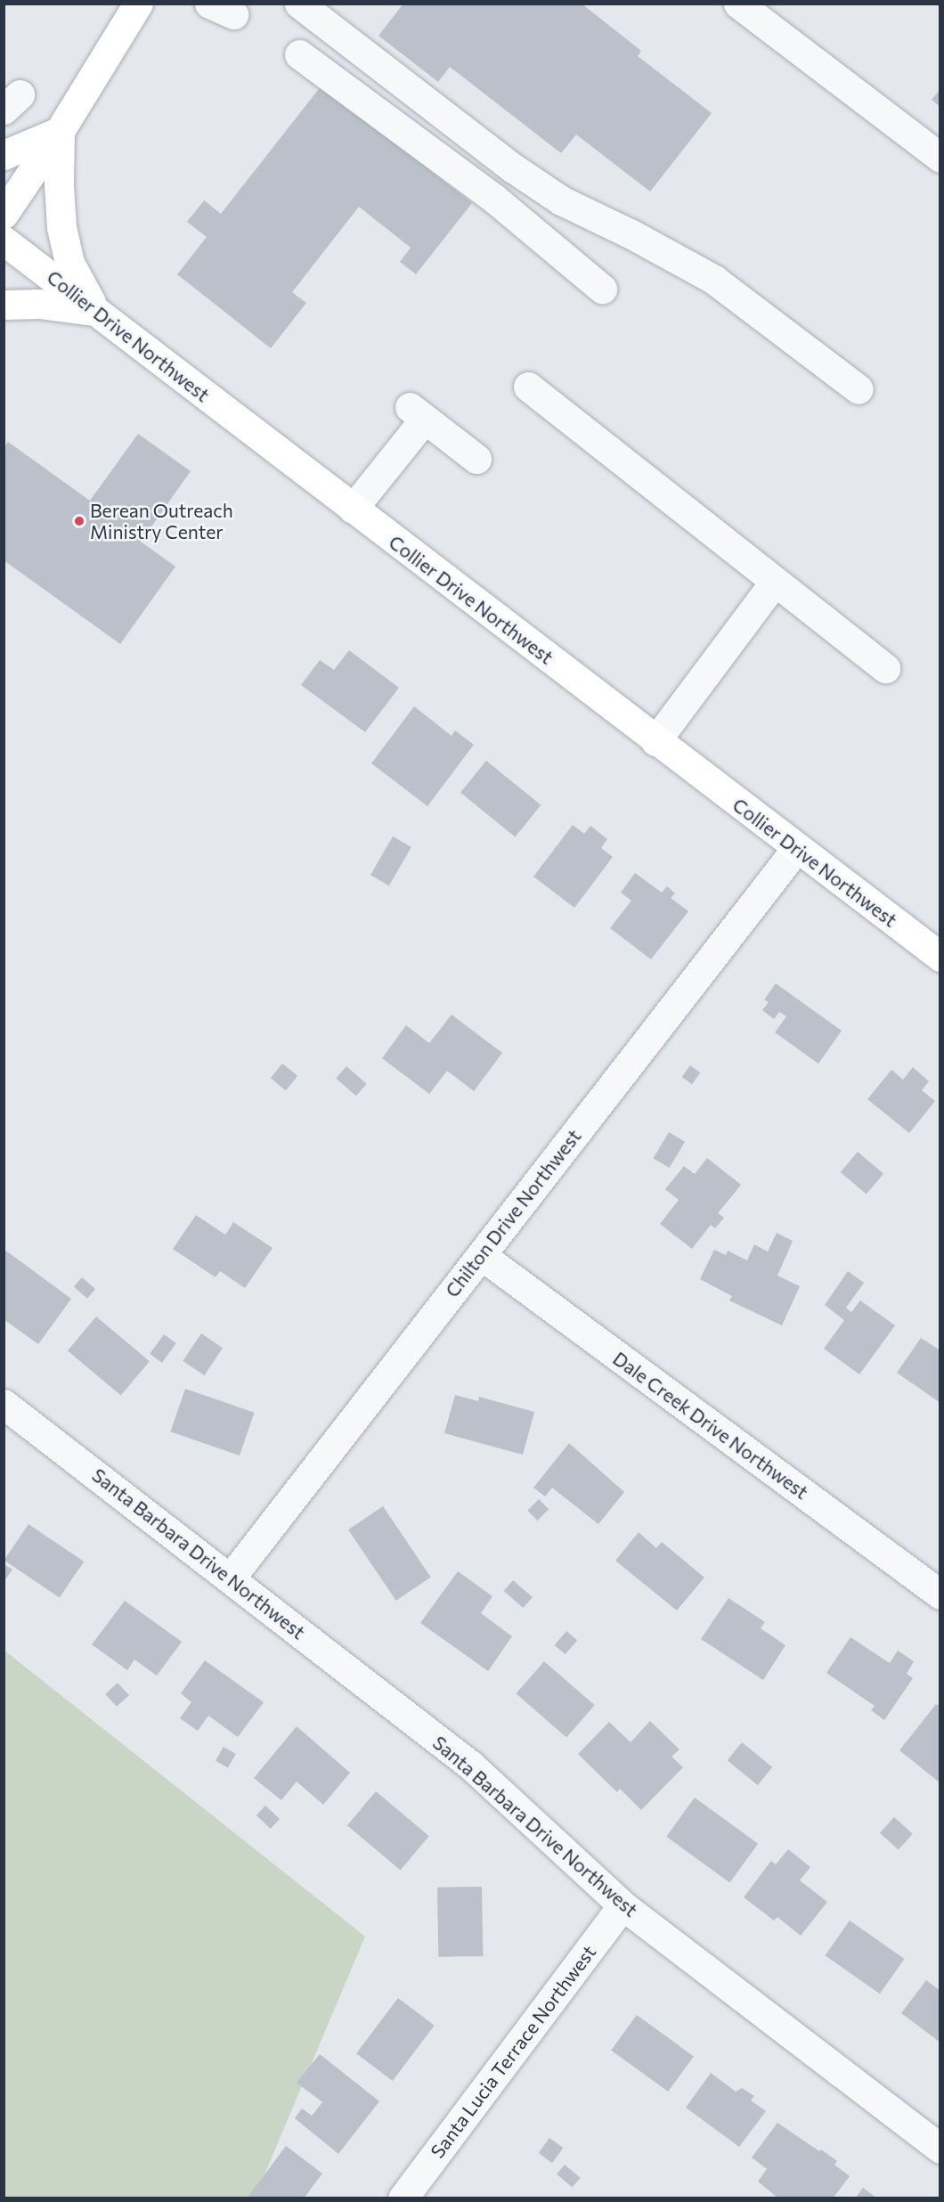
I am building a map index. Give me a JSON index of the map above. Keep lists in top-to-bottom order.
{
  "streets": {
    "main road": ["Collier Drive Northwest"],
    "street": [
      "Chilton Drive Northwest",
      "Dale Creek Drive Northwest",
      "Santa Barbara Drive Northwest",
      "Santa Lucia Terrace Northwest"
    ]
  },
  "crossings": [
    ["Collier Drive Northwest", "Chilton Drive Northwest"],
    ["Chilton Drive Northwest", "Dale Creek Drive Northwest"],
    ["Chilton Drive Northwest", "Santa Barbara Drive Northwest"],
    ["Santa Barbara Drive Northwest", "Santa Lucia Terrace Northwest"]
  ],
  "places": ["Berean Outreach Ministry Center"]
}
